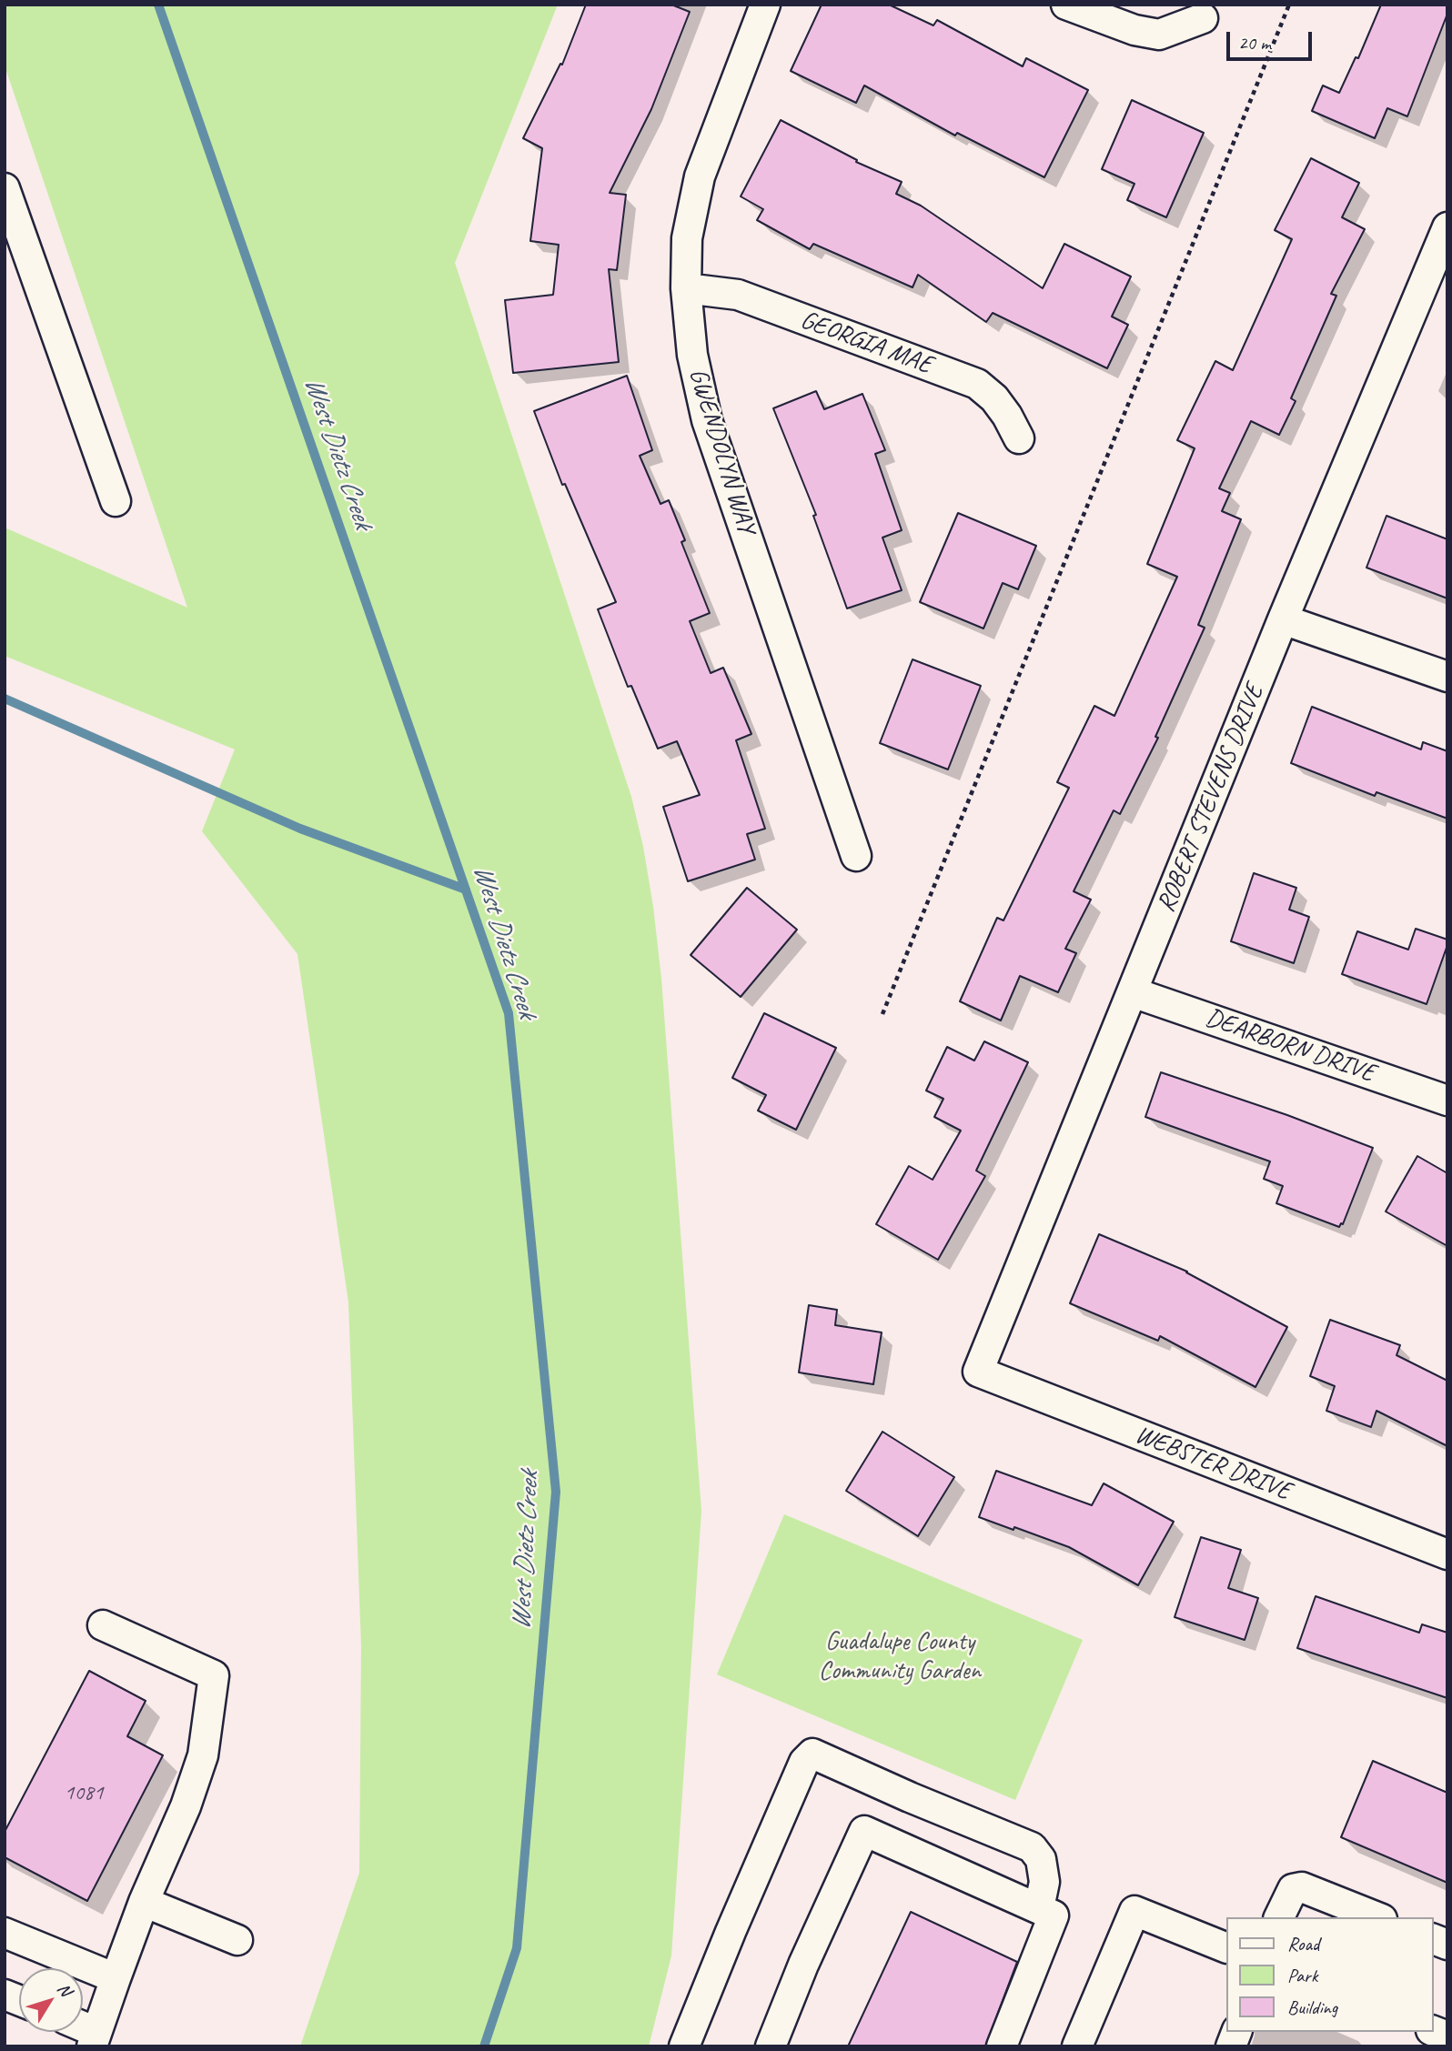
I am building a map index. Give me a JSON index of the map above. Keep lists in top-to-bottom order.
{
  "streets": {
    "street": [
      "GEORGIA MAE",
      "GWENDOLYN WAY",
      "ROBERT STEVENS DRIVE",
      "DEARBORN DRIVE",
      "WEBSTER DRIVE"
    ]
  },
  "crossings": [
    ["GEORGIA MAE", "GWENDOLYN WAY"],
    ["ROBERT STEVENS DRIVE", "DEARBORN DRIVE"],
    ["ROBERT STEVENS DRIVE", "WEBSTER DRIVE"]
  ],
  "water": ["West Dietz Creek"],
  "parks": ["Guadalupe County Community Garden"],
  "house_numbers": ["1081"],
  "legend": ["Road", "Park", "Building"],
  "scale_bar": "20 m",
  "north": "top right"
}
